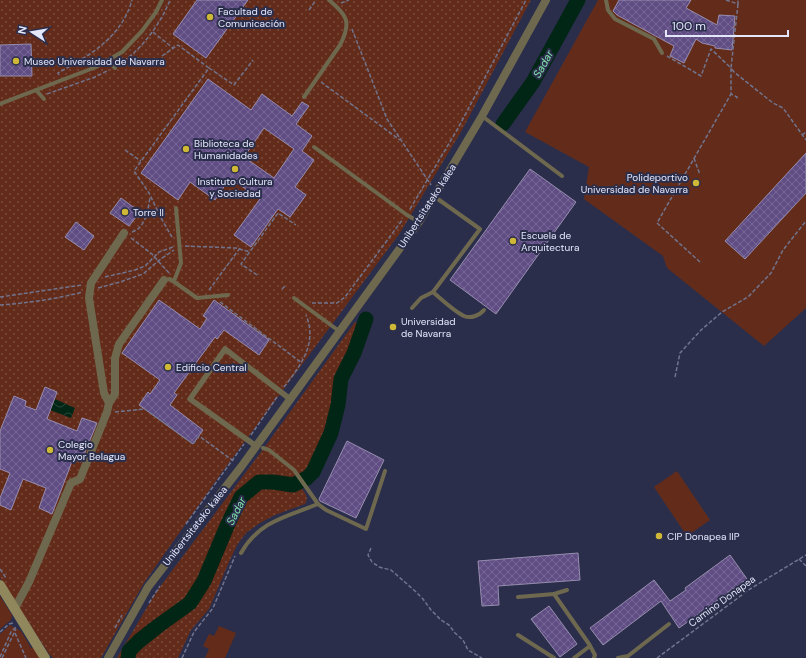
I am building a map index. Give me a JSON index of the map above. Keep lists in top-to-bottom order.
{
  "streets": {
    "street": ["Unibertsitateko kalea"],
    "path": ["Camino Donapea"]
  },
  "water": ["Sadar"],
  "places": [
    "Facultad de Comunicación",
    "Museo Universidad de Navarra",
    "Biblioteca de Humanidades",
    "Instituto Cultura y Sociedad",
    "Polideportivo Universidad de Navarra",
    "Torre II",
    "Escuela de Arquitectura",
    "Universidad de Navarra",
    "Edificio Central",
    "Colegio Mayor Belagua",
    "CIP Donapea IIP"
  ],
  "scale_bar": "100 m",
  "north": "left"
}
